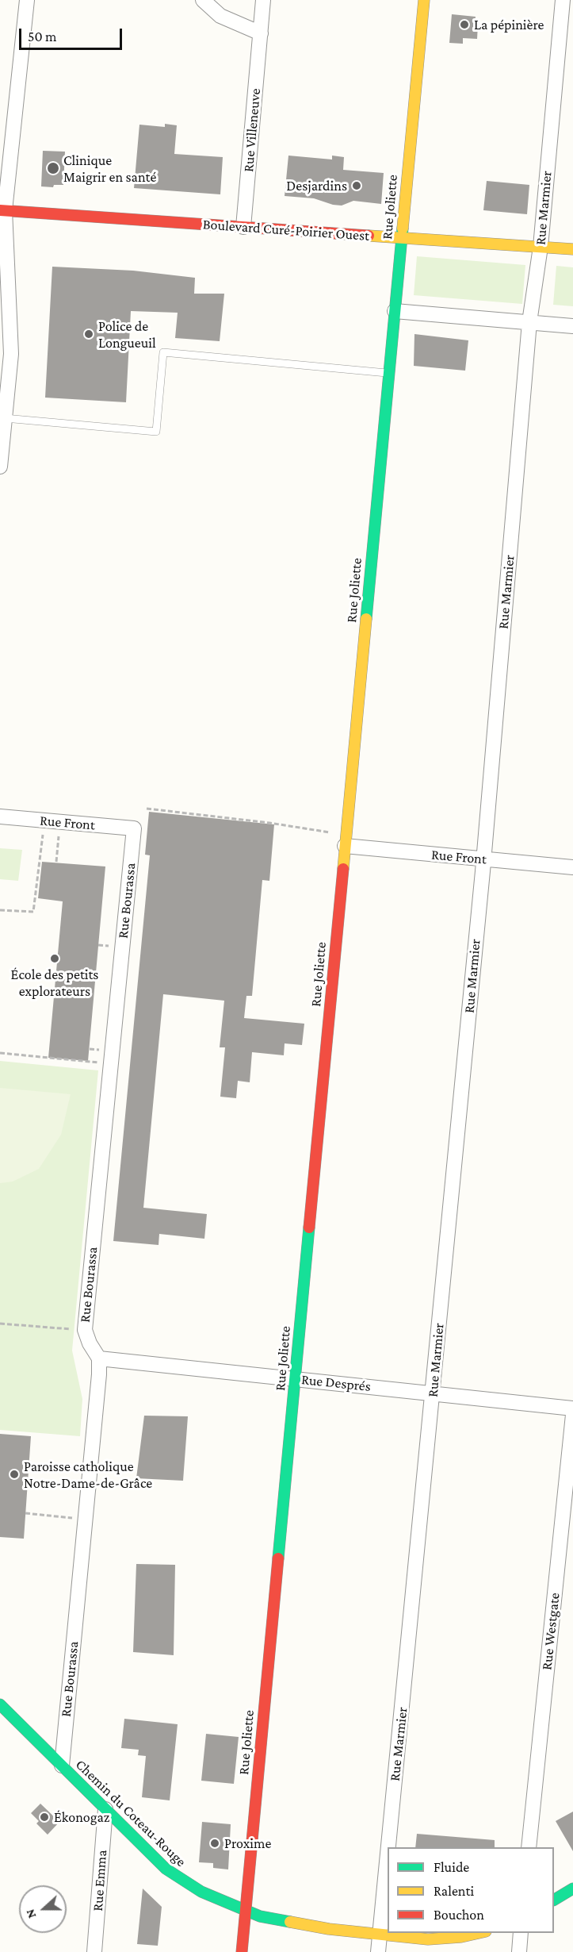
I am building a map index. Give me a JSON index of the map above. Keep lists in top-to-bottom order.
{
  "streets": {
    "street": [
      "Rue Villeneuve",
      "Rue Joliette",
      "Rue Marmier",
      "Boulevard Curé-Poirier Ouest",
      "Rue Front",
      "Rue Bourassa",
      "Rue Després",
      "Rue Westgate",
      "Chemin du Coteau-Rouge",
      "Rue Emma"
    ]
  },
  "crossings": [
    ["Rue Villeneuve", "Boulevard Curé-Poirier Ouest"],
    ["Rue Joliette", "Boulevard Curé-Poirier Ouest"],
    ["Rue Joliette", "Rue Front"],
    ["Rue Joliette", "Rue Després"],
    ["Rue Joliette", "Chemin du Coteau-Rouge"],
    ["Rue Marmier", "Boulevard Curé-Poirier Ouest"],
    ["Rue Marmier", "Rue Front"],
    ["Rue Marmier", "Rue Després"],
    ["Rue Marmier", "Chemin du Coteau-Rouge"],
    ["Rue Front", "Rue Bourassa"],
    ["Rue Bourassa", "Rue Després"],
    ["Rue Bourassa", "Chemin du Coteau-Rouge"],
    ["Chemin du Coteau-Rouge", "Rue Emma"]
  ],
  "places": [
    "La pépinière",
    "Clinique Maigrir en santé",
    "Desjardins",
    "Police de Longueuil",
    "École des petits explorateurs",
    "Paroisse catholique Notre-Dame-de-Grâce",
    "Ékonogaz",
    "Proxime"
  ],
  "legend": ["Fluide", "Ralenti", "Bouchon"],
  "scale_bar": "50 m",
  "north": "left"
}
